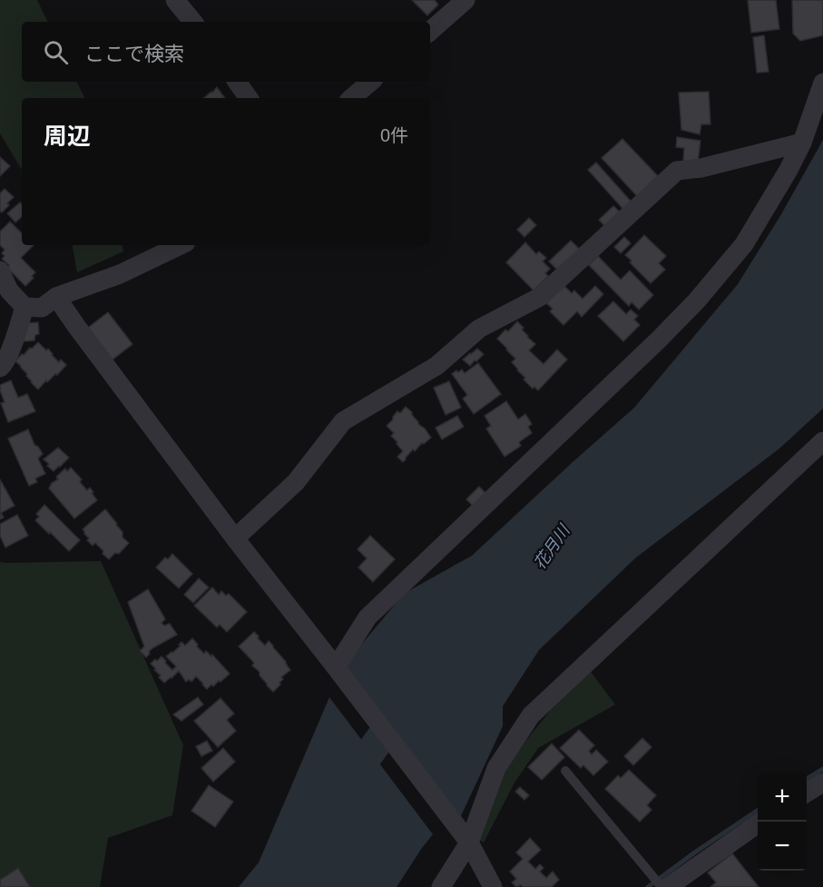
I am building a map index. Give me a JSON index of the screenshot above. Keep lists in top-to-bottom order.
{
  "water": ["花月川"],
  "page": {
    "search": "ここで検索",
    "heading": ["周辺", "0件"],
    "map_buttons": ["+", "−"]
  }
}
